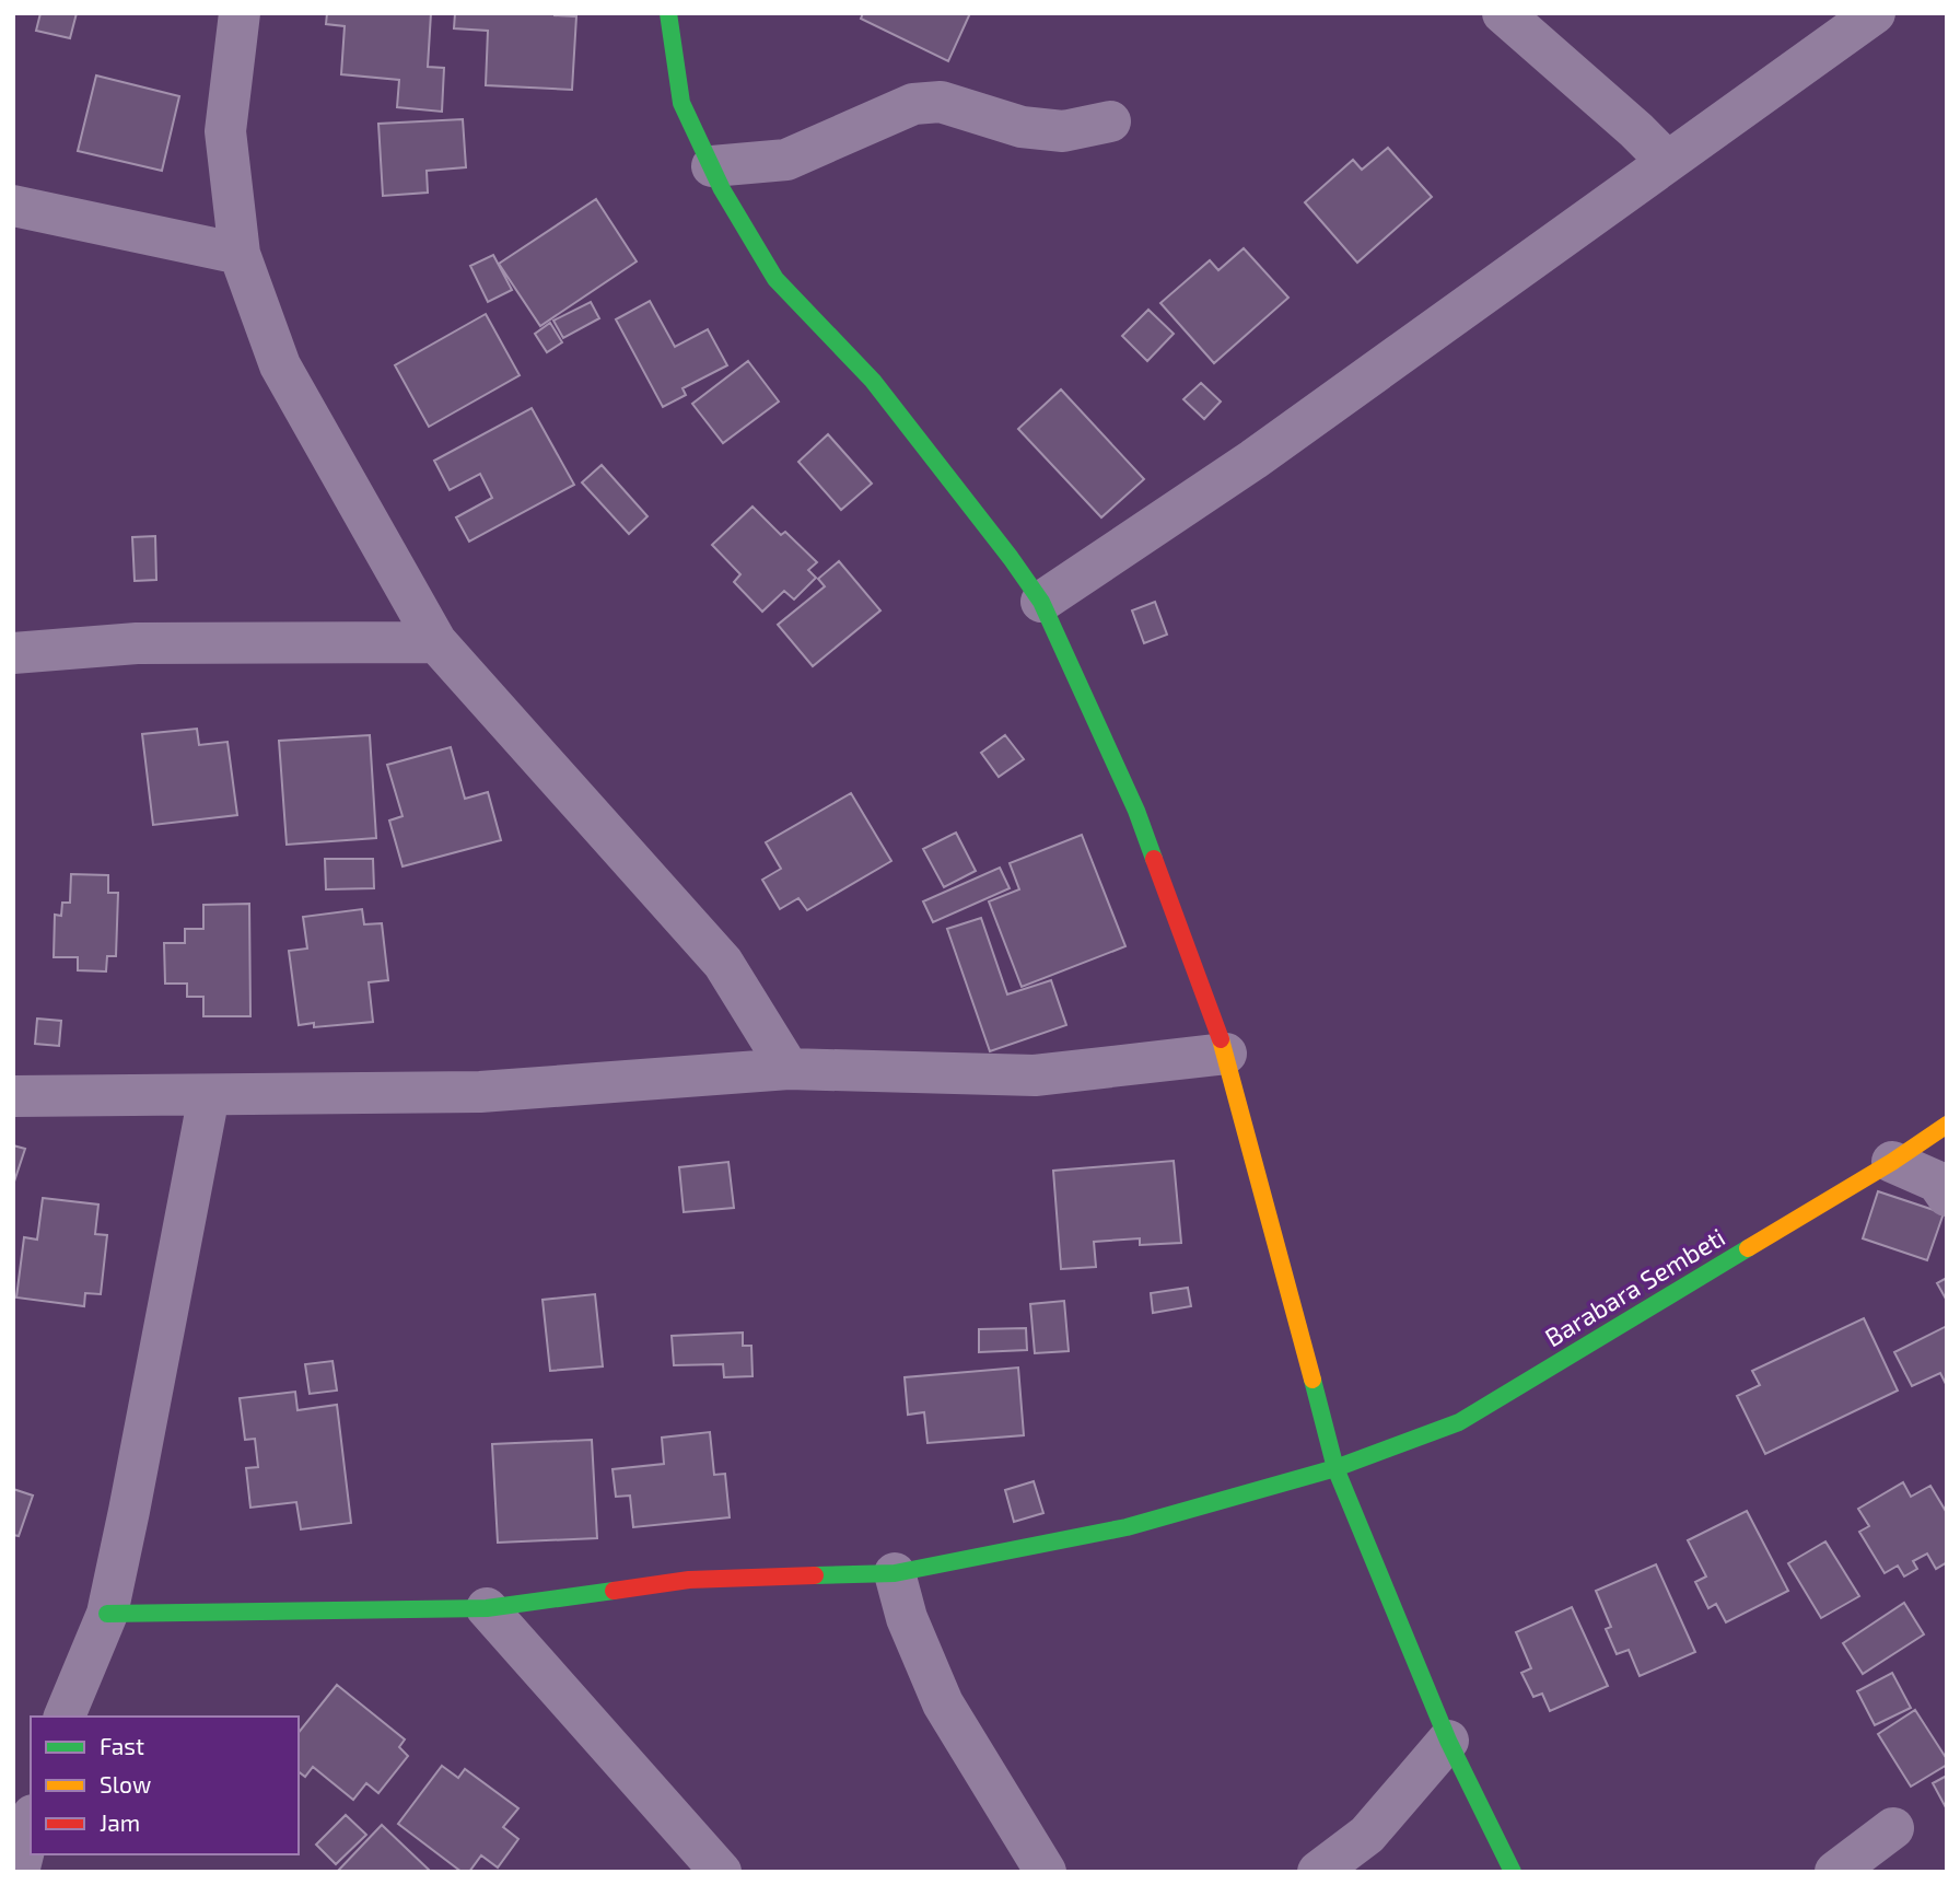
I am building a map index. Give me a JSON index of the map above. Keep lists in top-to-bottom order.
{
  "streets": {
    "street": ["Barabara Sembeti"]
  },
  "legend": ["Fast", "Slow", "Jam"]
}
